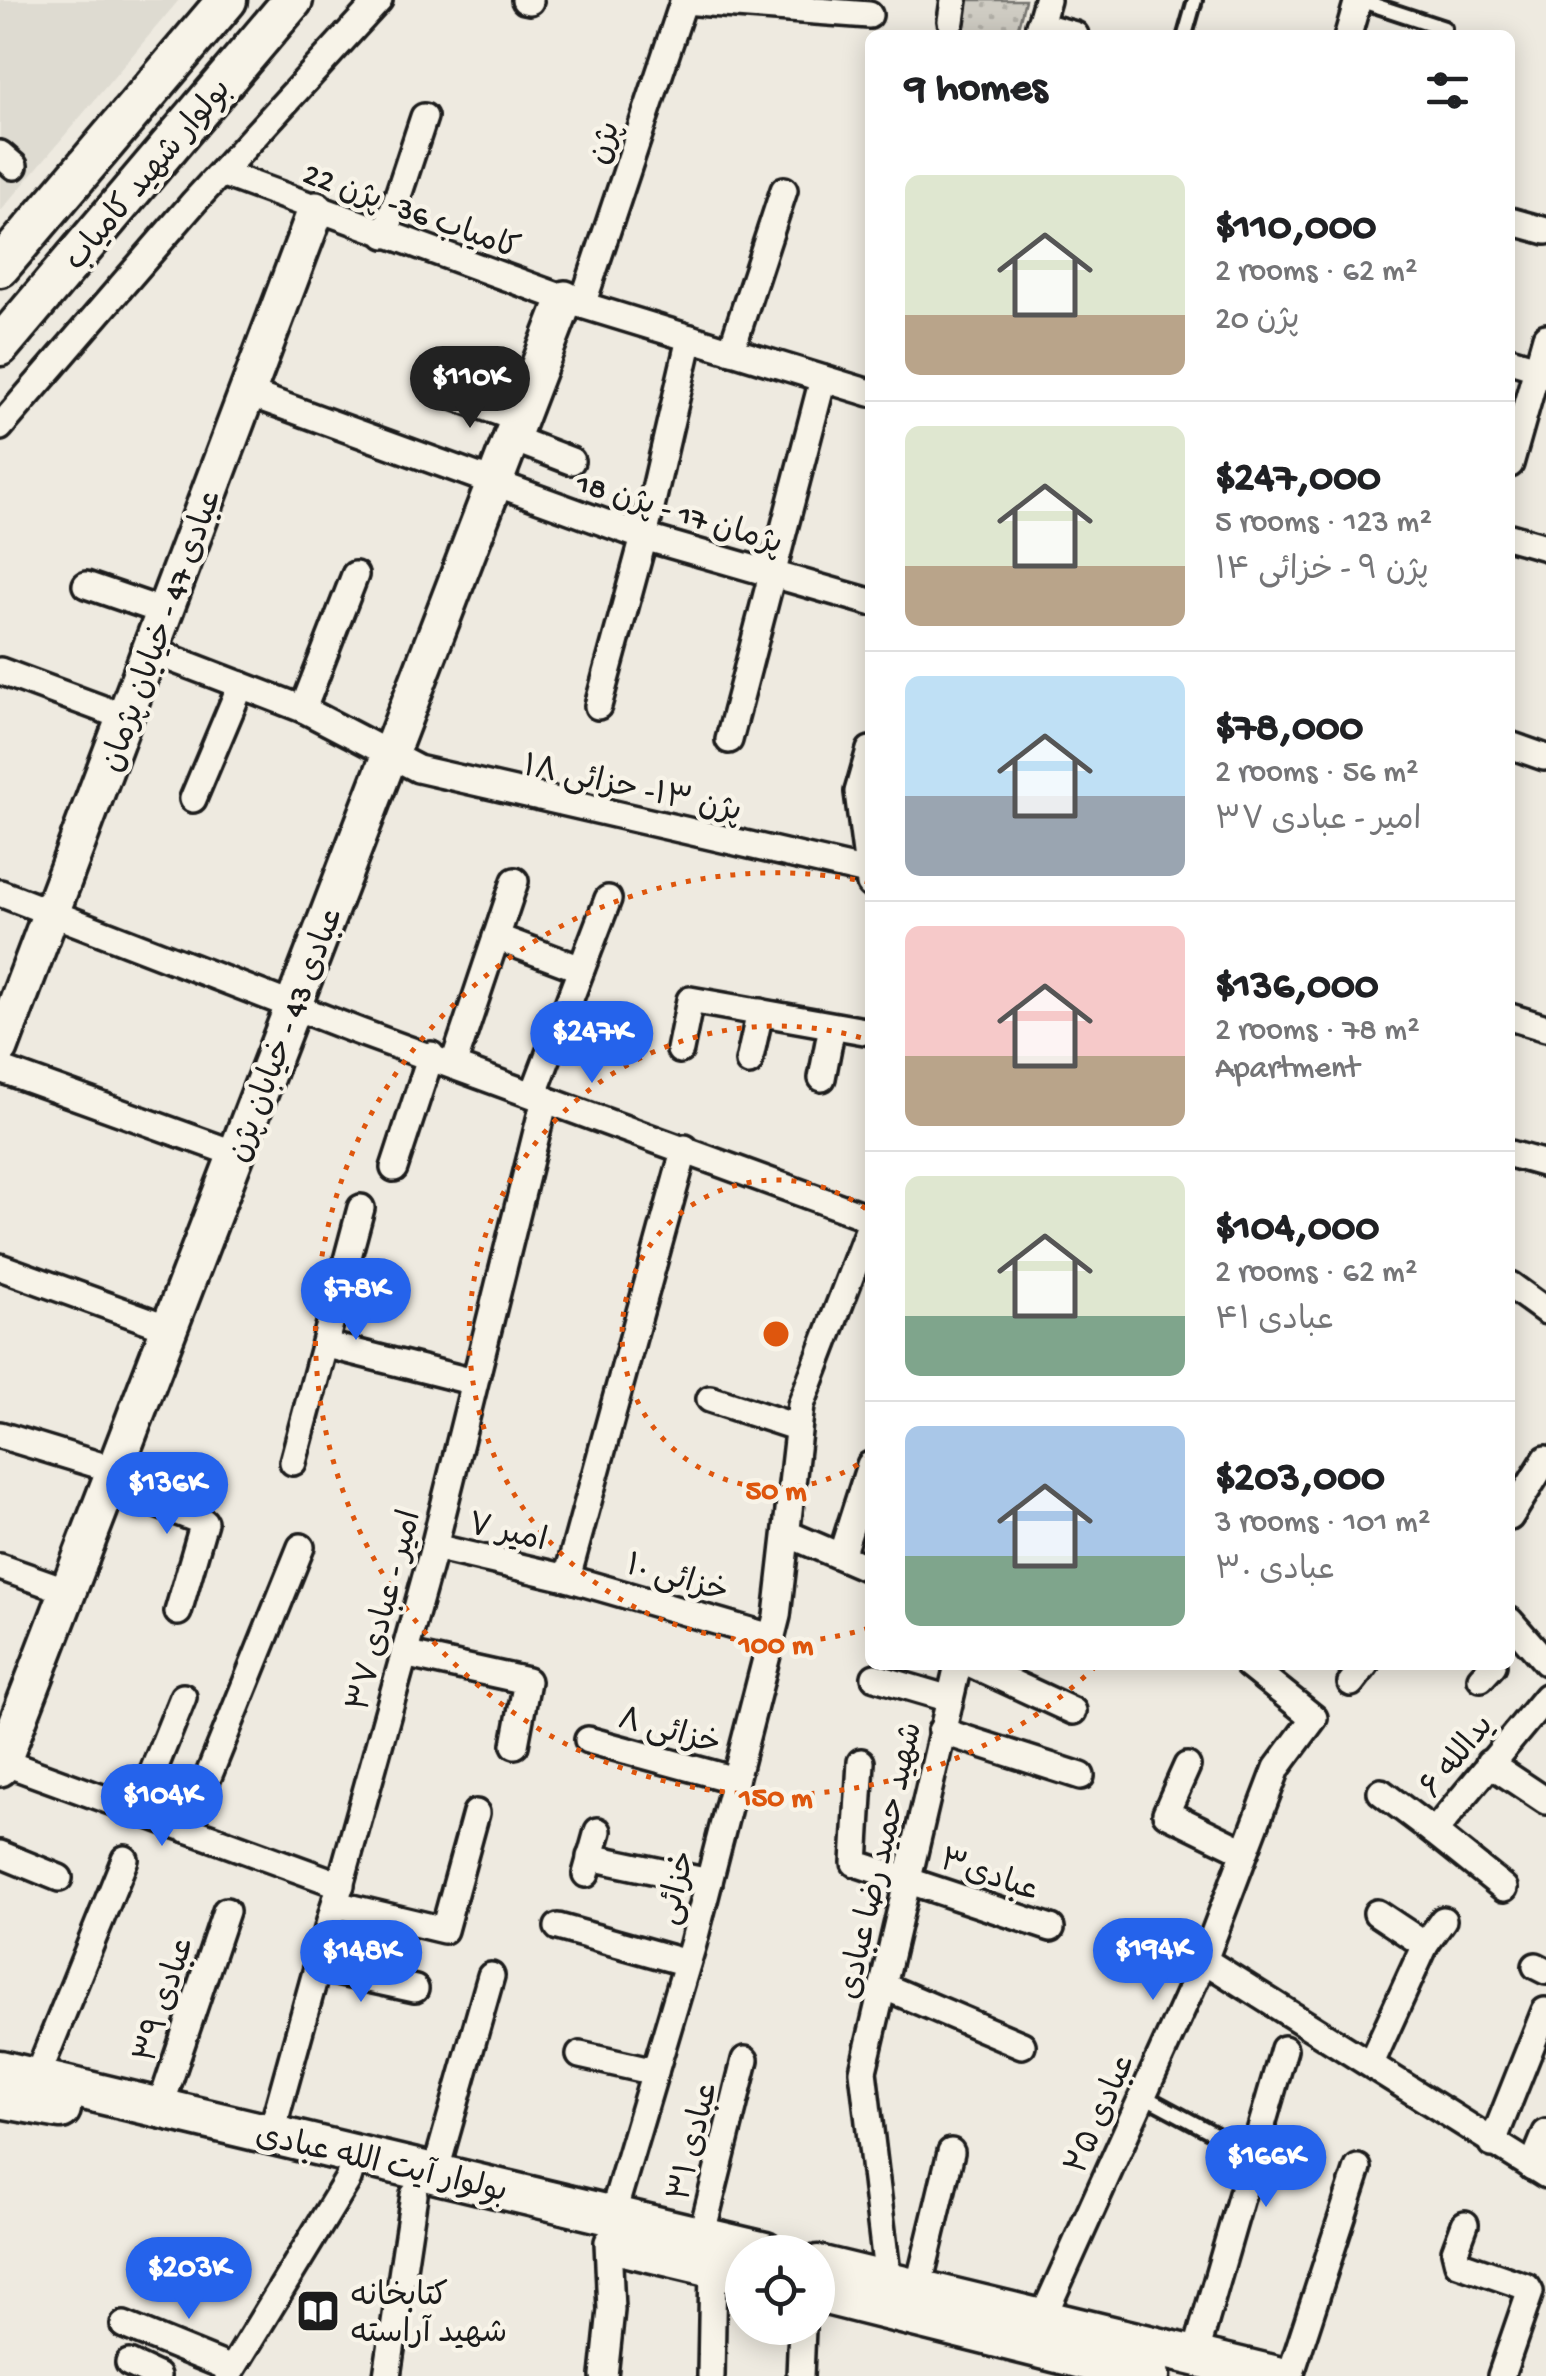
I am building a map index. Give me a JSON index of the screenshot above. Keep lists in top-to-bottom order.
{
  "streets": {
    "main road": ["بولوار شهید کامیاب", "بولوار آیت الله عبادی"],
    "street": [
      "پژن",
      "کامیاب 36- پژن 22",
      "پژمان 17 - پژن 18",
      "عبادی 47 - خیابان پژمان",
      "پژن ۱۳- حزائی ۱۸",
      "عبادی 43 - خیابان پژن",
      "امیر ۷",
      "خزائی ۱۰",
      "امیر - عبادی ۳۷",
      "خزائی ۸",
      "یدالله ۶",
      "شهید حمید رضا عبادی",
      "عبادی۳",
      "خزائی",
      "عبادی ۳۹",
      "عبادی ۲۵",
      "عبادی ۳۱"
    ]
  },
  "crossings": [
    ["پژن", "کامیاب 36- پژن 22"],
    ["پژن", "عبادی 43 - خیابان پژن"],
    ["کامیاب 36- پژن 22", "عبادی 47 - خیابان پژمان"],
    ["کامیاب 36- پژن 22", "عبادی 43 - خیابان پژن"],
    ["پژمان 17 - پژن 18", "عبادی 47 - خیابان پژمان"],
    ["پژمان 17 - پژن 18", "عبادی 43 - خیابان پژن"],
    ["عبادی 47 - خیابان پژمان", "پژن ۱۳- حزائی ۱۸"],
    ["پژن ۱۳- حزائی ۱۸", "عبادی 43 - خیابان پژن"],
    ["امیر ۷", "خزائی ۱۰"],
    ["امیر ۷", "امیر - عبادی ۳۷"],
    ["خزائی ۱۰", "خزائی"],
    ["امیر - عبادی ۳۷", "بولوار آیت الله عبادی"],
    ["خزائی ۸", "خزائی"],
    ["شهید حمید رضا عبادی", "عبادی۳"],
    ["خزائی", "بولوار آیت الله عبادی"],
    ["عبادی ۳۹", "بولوار آیت الله عبادی"],
    ["عبادی ۳۱", "بولوار آیت الله عبادی"]
  ],
  "places": {
    "library": ["کتابخانه شهید آراسته"]
  },
  "page": {
    "heading": "9 homes",
    "list": [
      {
        "name": "$110,000",
        "note": "2 rooms · 62 m² · پژن 20"
      },
      {
        "name": "$247,000",
        "note": "5 rooms · 123 m² · پژن ۹ - خزائی ۱۴"
      },
      {
        "name": "$78,000",
        "note": "2 rooms · 56 m² · امیر - عبادی ۳۷"
      },
      {
        "name": "$136,000",
        "note": "2 rooms · 78 m² · Apartment"
      },
      {
        "name": "$104,000",
        "note": "2 rooms · 62 m² · عبادی ۴۱"
      },
      {
        "name": "$203,000",
        "note": "3 rooms · 101 m² · عبادی ۳۰"
      }
    ],
    "price": [
      "$110K",
      "$247K",
      "$78K",
      "$136K",
      "$104K",
      "$194K",
      "$148K",
      "$166K",
      "$203K"
    ]
  },
  "rings": ["50 m", "100 m", "150 m"]
}
